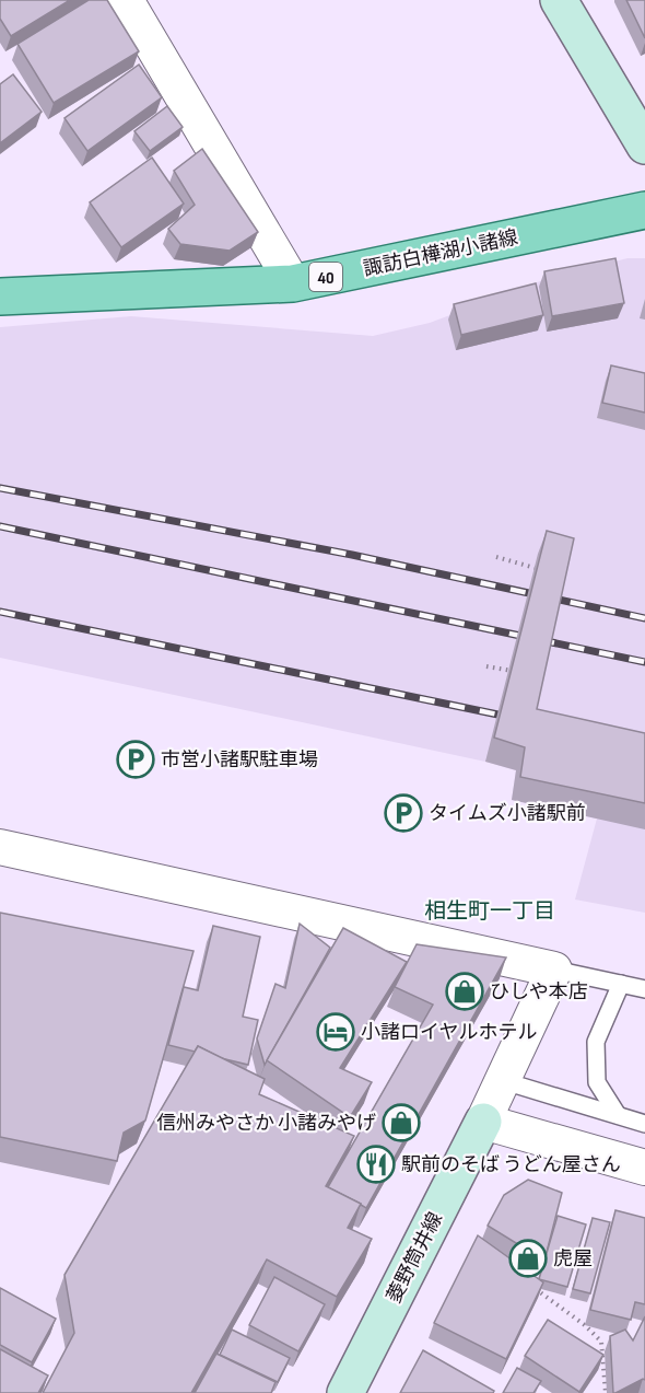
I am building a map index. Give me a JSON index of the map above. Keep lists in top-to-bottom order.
{
  "streets": {
    "main road": ["諏訪白樺湖小諸線", "40", "菱野筒井線"]
  },
  "districts": ["相生町一丁目"],
  "places": {
    "parking": ["市営小諸駅駐車場", "タイムズ小諸駅前"],
    "shop": ["ひしや本店", "信州みやさか 小諸みやげ", "虎屋"],
    "hotel": ["小諸ロイヤルホテル"],
    "restaurant": ["駅前のそば うどん屋さん"]
  }
}
